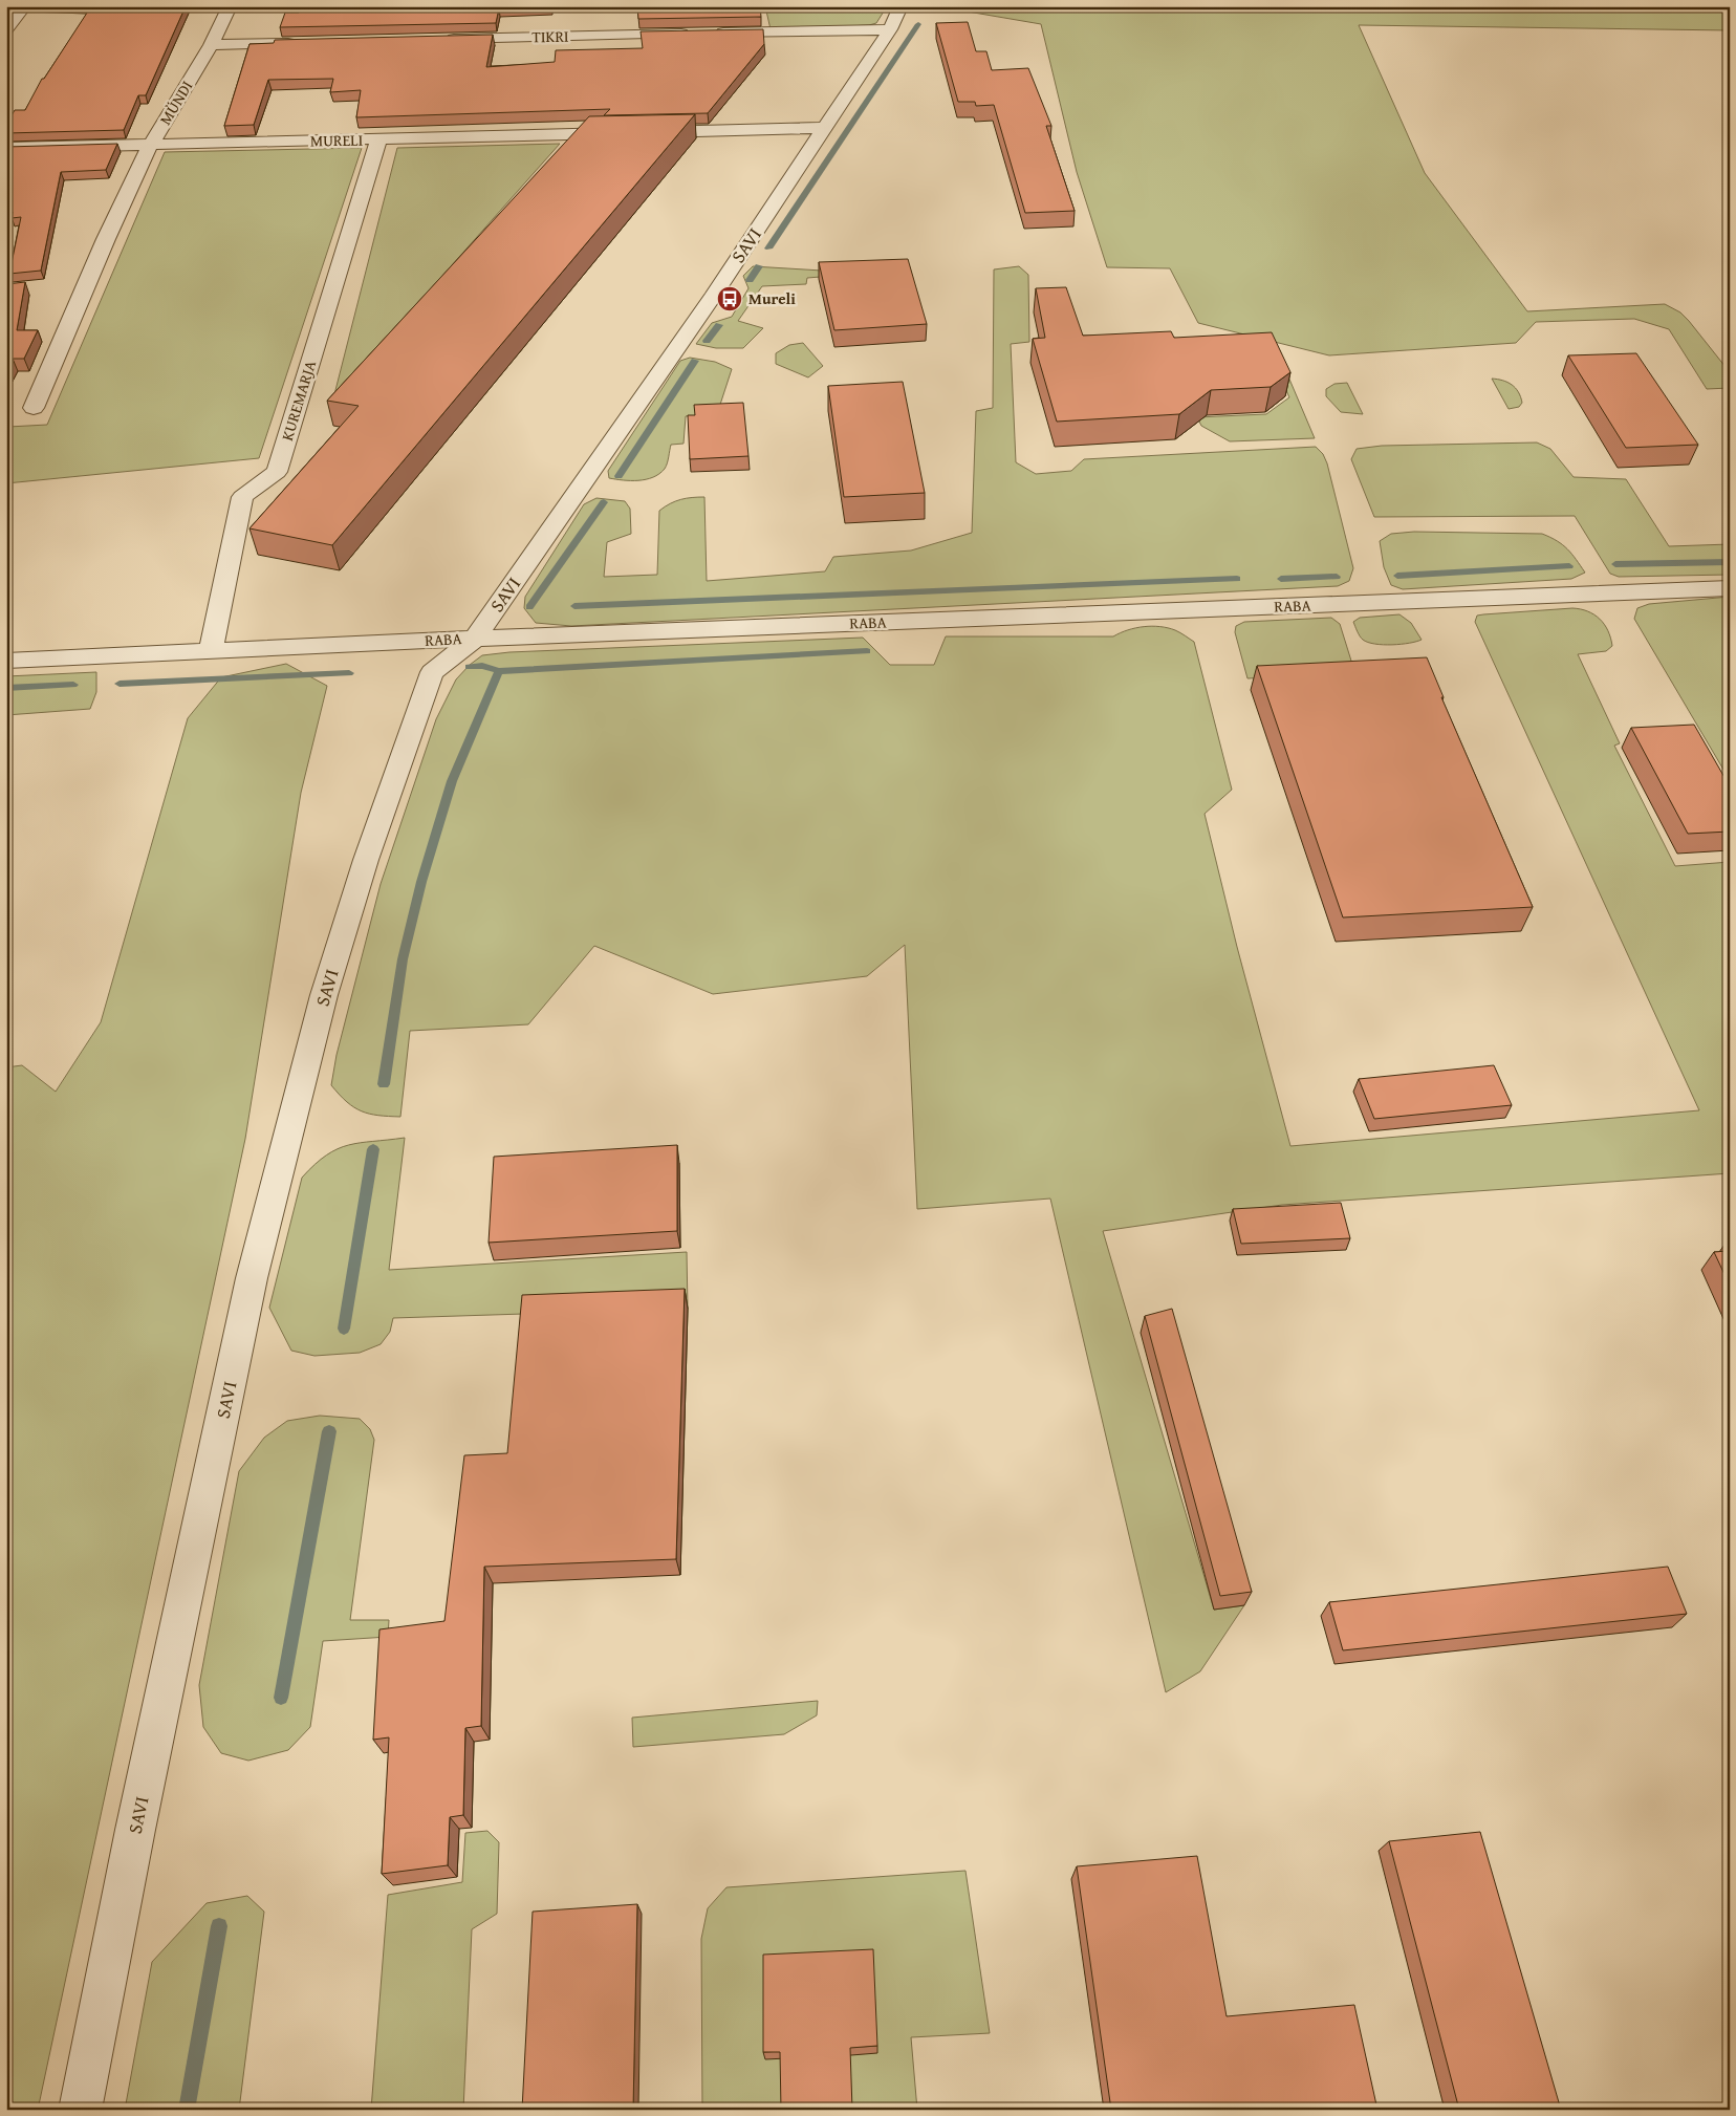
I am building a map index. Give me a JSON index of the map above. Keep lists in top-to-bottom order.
{
  "streets": {
    "street": [
      "TIKRI",
      "MÜNDI",
      "MURELI",
      "SAVI",
      "KUREMARJA",
      "RABA"
    ]
  },
  "crossings": [
    ["MÜNDI", "MURELI"],
    ["MURELI", "KUREMARJA"],
    ["SAVI", "RABA"],
    ["KUREMARJA", "RABA"]
  ],
  "places": {
    "bus stop": ["Mureli"]
  }
}
